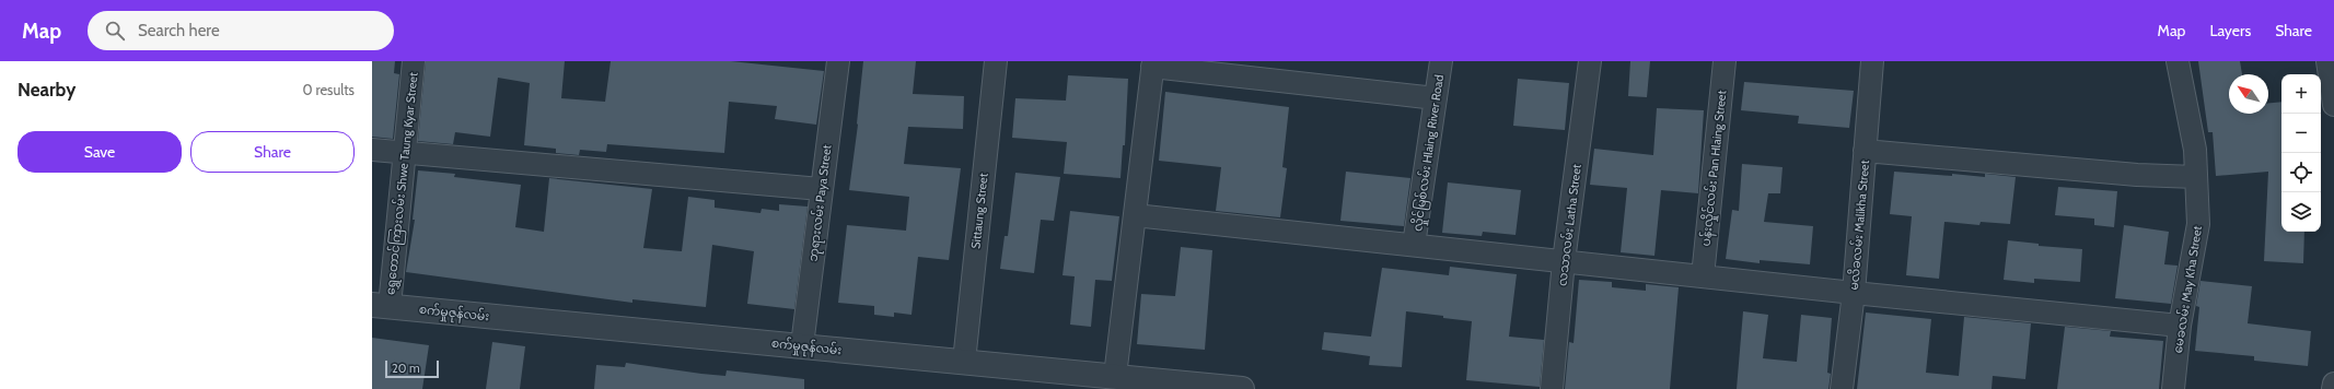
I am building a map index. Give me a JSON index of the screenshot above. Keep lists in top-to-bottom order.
{
  "streets": {
    "street": [
      "လှိုင်မြစ်လမ်း Hlaing River Road",
      "ပန်းလှိုင်လမ်း Pan Hlaing Street",
      "ရွှေတောင်ကြားလမ်း Shwe Taung Kyar Street",
      "ဘုရားလမ်း Paya Street",
      "Sittaung Street",
      "လသာလမ်း Latha Street",
      "မလိခလမ်း Malikha Street",
      "မေခလမ်း May Kha Street",
      "စက်မှုဇုန်လမ်း"
    ]
  },
  "crossings": [
    ["ရွှေတောင်ကြားလမ်း Shwe Taung Kyar Street", "စက်မှုဇုန်လမ်း"],
    ["ဘုရားလမ်း Paya Street", "စက်မှုဇုန်လမ်း"],
    ["Sittaung Street", "စက်မှုဇုန်လမ်း"]
  ],
  "scale_bar": "20 m",
  "north": "top left",
  "page": {
    "header": "Map",
    "search": "Search here",
    "nav": ["Map", "Layers", "Share"],
    "heading": ["Nearby", "0 results"],
    "map_buttons": ["+", "−"],
    "buttons": ["Save", "Share"],
    "scale": "20 m"
  }
}
